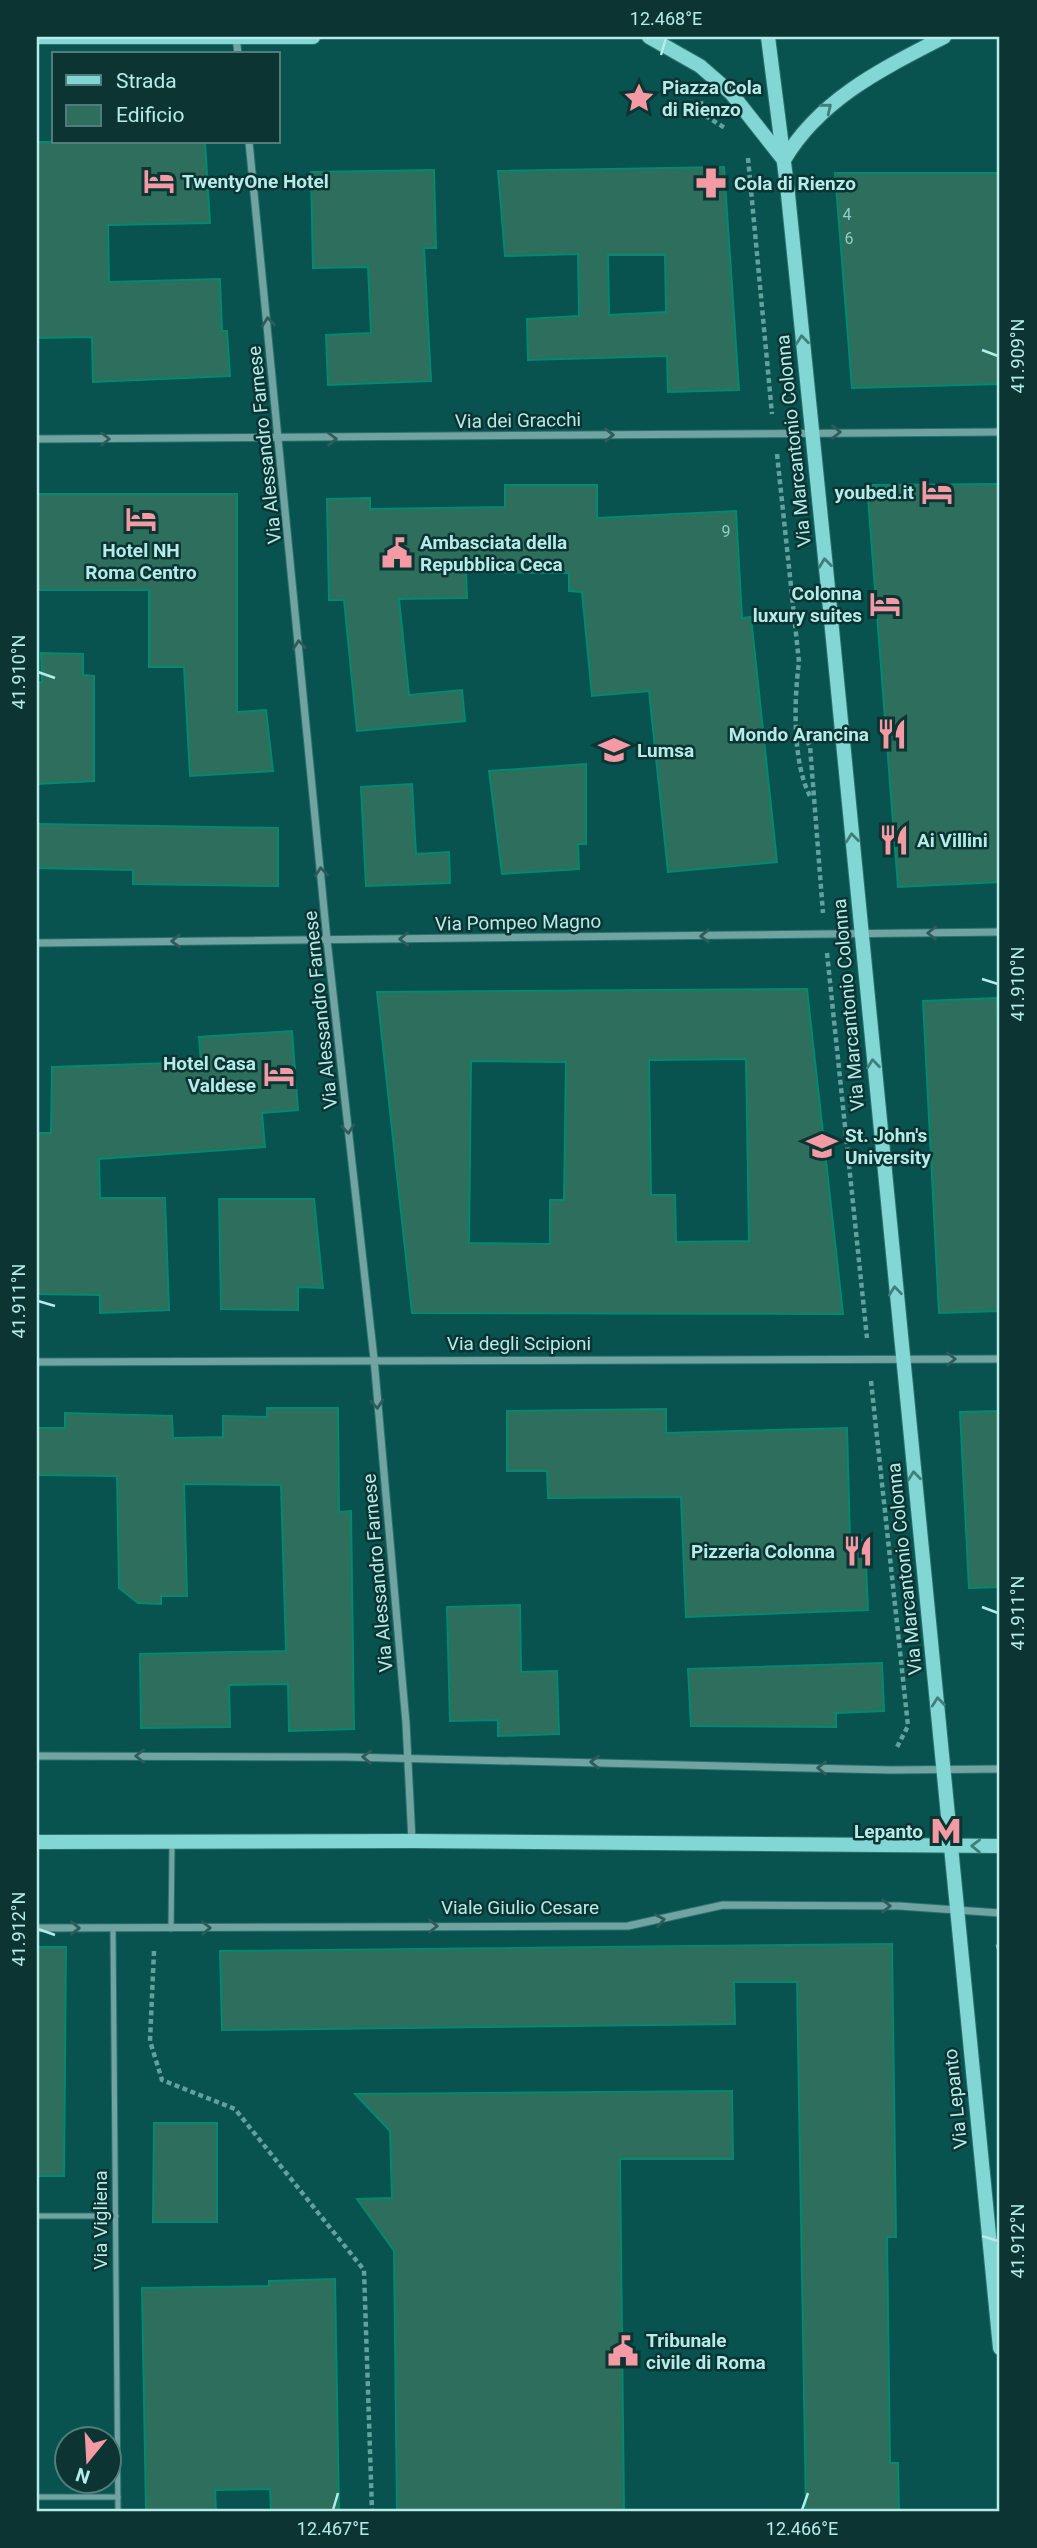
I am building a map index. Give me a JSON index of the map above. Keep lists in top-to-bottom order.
{
  "streets": {
    "street": [
      "Via dei Gracchi",
      "Via Marcantonio Colonna",
      "Via Alessandro Farnese",
      "Via Pompeo Magno",
      "Via degli Scipioni",
      "Viale Giulio Cesare",
      "Via Lepanto"
    ],
    "lane": ["Via Vigliena"]
  },
  "crossings": [
    ["Via dei Gracchi", "Via Marcantonio Colonna"],
    ["Via dei Gracchi", "Via Alessandro Farnese"],
    ["Via Marcantonio Colonna", "Via Pompeo Magno"],
    ["Via Marcantonio Colonna", "Via degli Scipioni"],
    ["Via Marcantonio Colonna", "Via Lepanto"],
    ["Via Alessandro Farnese", "Via Pompeo Magno"],
    ["Via Alessandro Farnese", "Via degli Scipioni"],
    ["Viale Giulio Cesare", "Via Lepanto"],
    ["Viale Giulio Cesare", "Via Vigliena"]
  ],
  "one_way": [
    "Via dei Gracchi",
    "Via Marcantonio Colonna",
    "Via Pompeo Magno",
    "Viale Giulio Cesare"
  ],
  "places": {
    "place": ["Piazza Cola di Rienzo"],
    "hotel": [
      "TwentyOne Hotel",
      "youbed.it",
      "Hotel NH Roma Centro",
      "Colonna luxury suites",
      "Hotel Casa Valdese"
    ],
    "pharmacy": ["Cola di Rienzo"],
    "public building": ["Ambasciata della Repubblica Ceca", "Tribunale civile di Roma"],
    "restaurant": ["Mondo Arancina", "Ai Villini", "Pizzeria Colonna"],
    "school or university": ["Lumsa", "St. John's University"],
    "metro station": ["Lepanto"]
  },
  "house_numbers": ["4", "6", "9"],
  "legend": ["Strada", "Edificio"],
  "north": "bottom",
  "coordinates": [
    "12.468°E",
    "41.909°N",
    "41.910°N",
    "41.911°N",
    "41.912°N",
    "12.467°E",
    "12.466°E"
  ]
}
